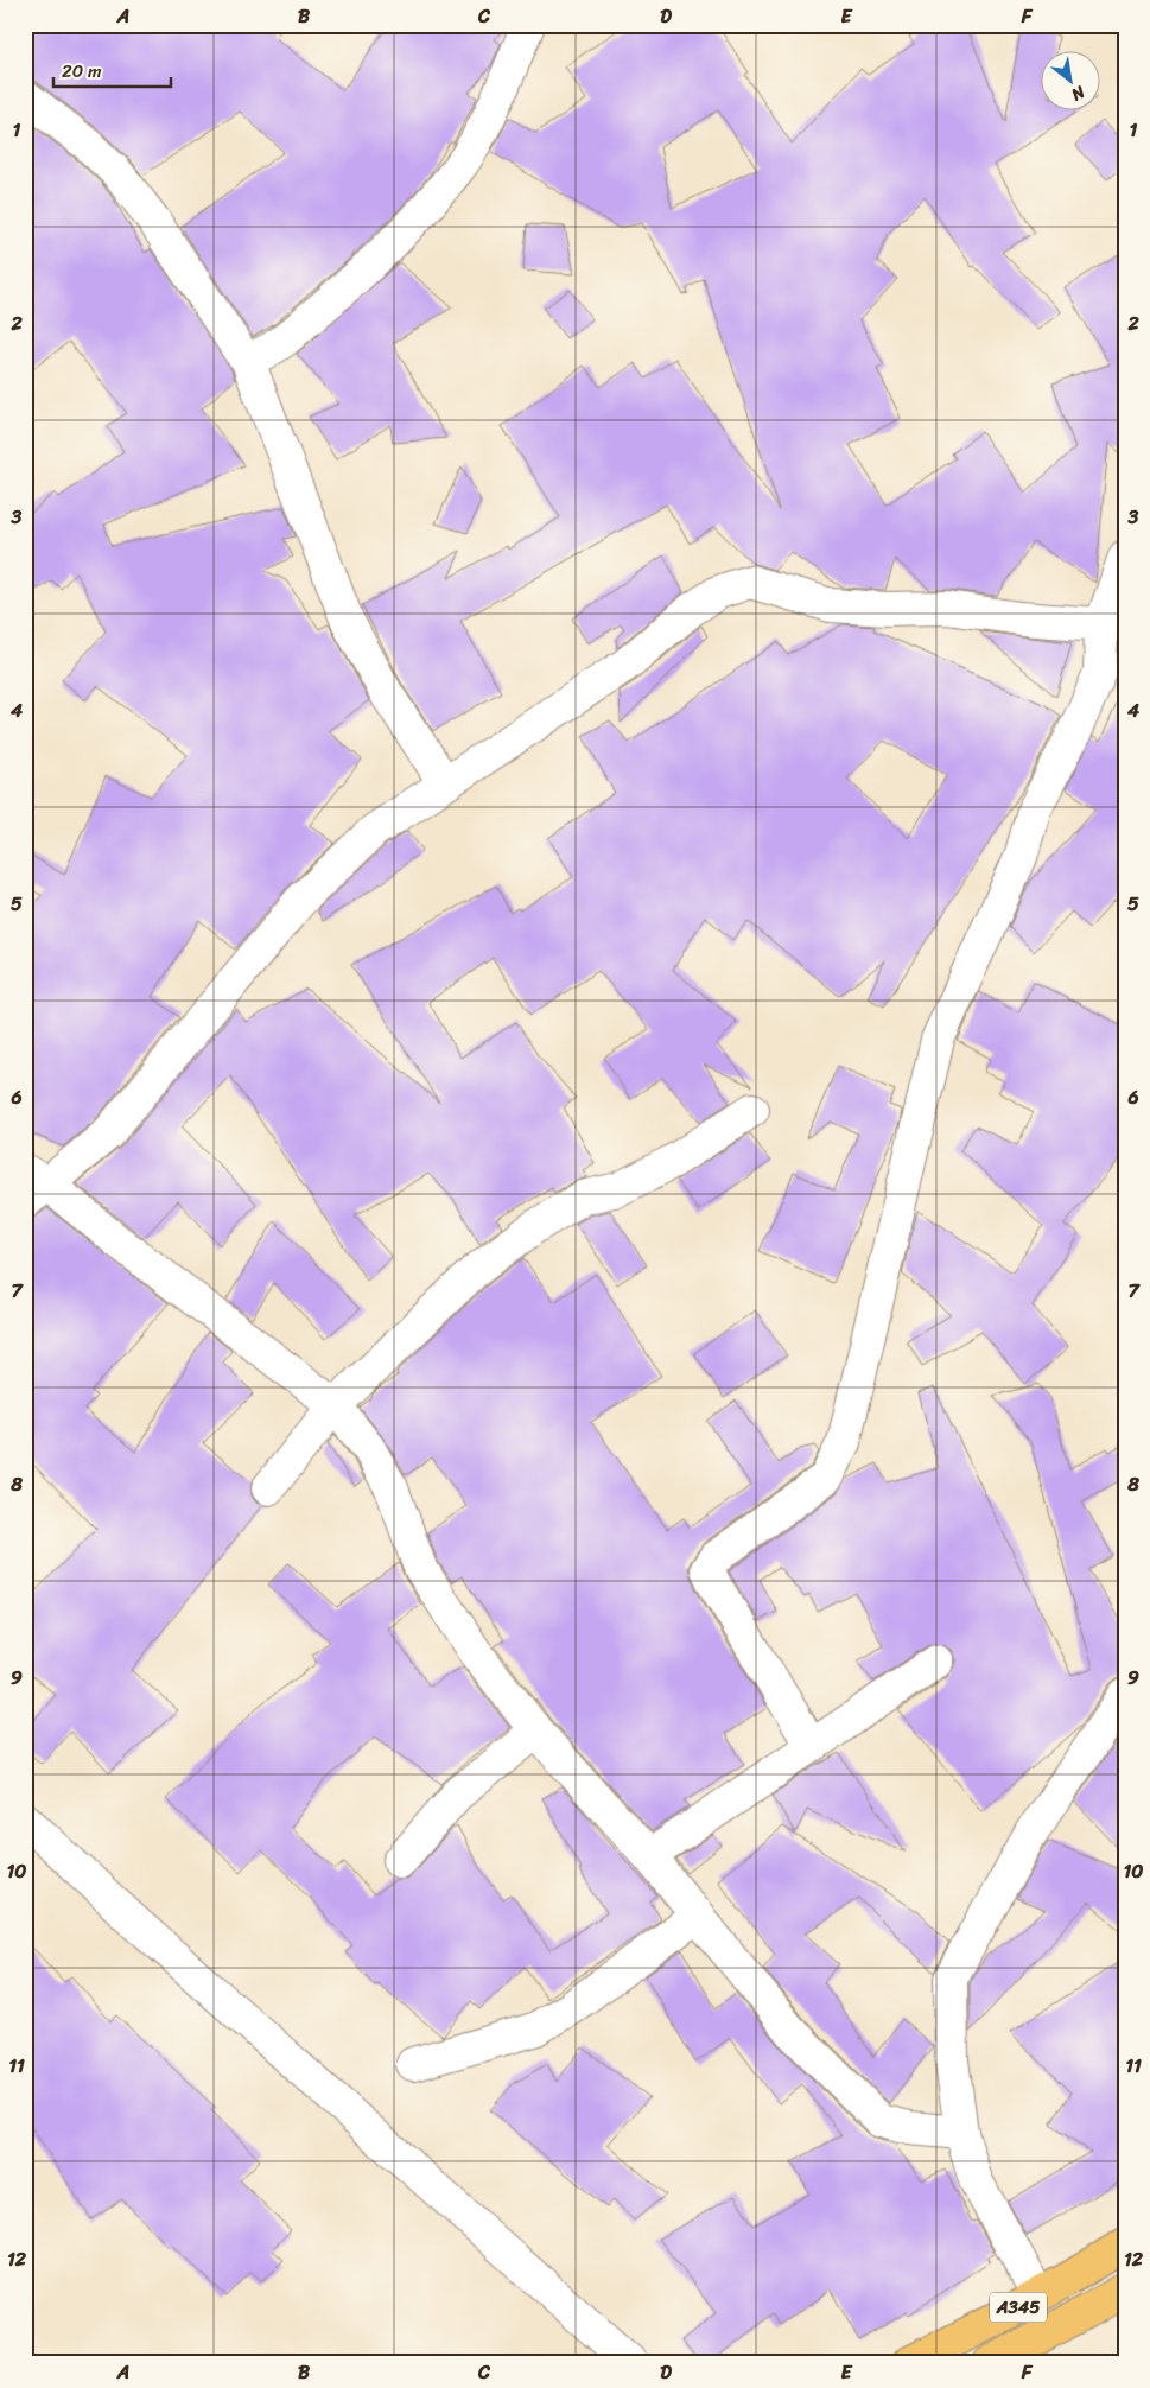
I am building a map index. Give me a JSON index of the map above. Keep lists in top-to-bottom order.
{
  "streets": {
    "highway": ["A345"]
  },
  "scale_bar": "20 m",
  "north": "bottom right",
  "grid": {
    "columns": [
      "A",
      "B",
      "C",
      "D",
      "E",
      "F"
    ],
    "rows": [
      "1",
      "2",
      "3",
      "4",
      "5",
      "6",
      "7",
      "8",
      "9",
      "10",
      "11",
      "12"
    ]
  }
}
